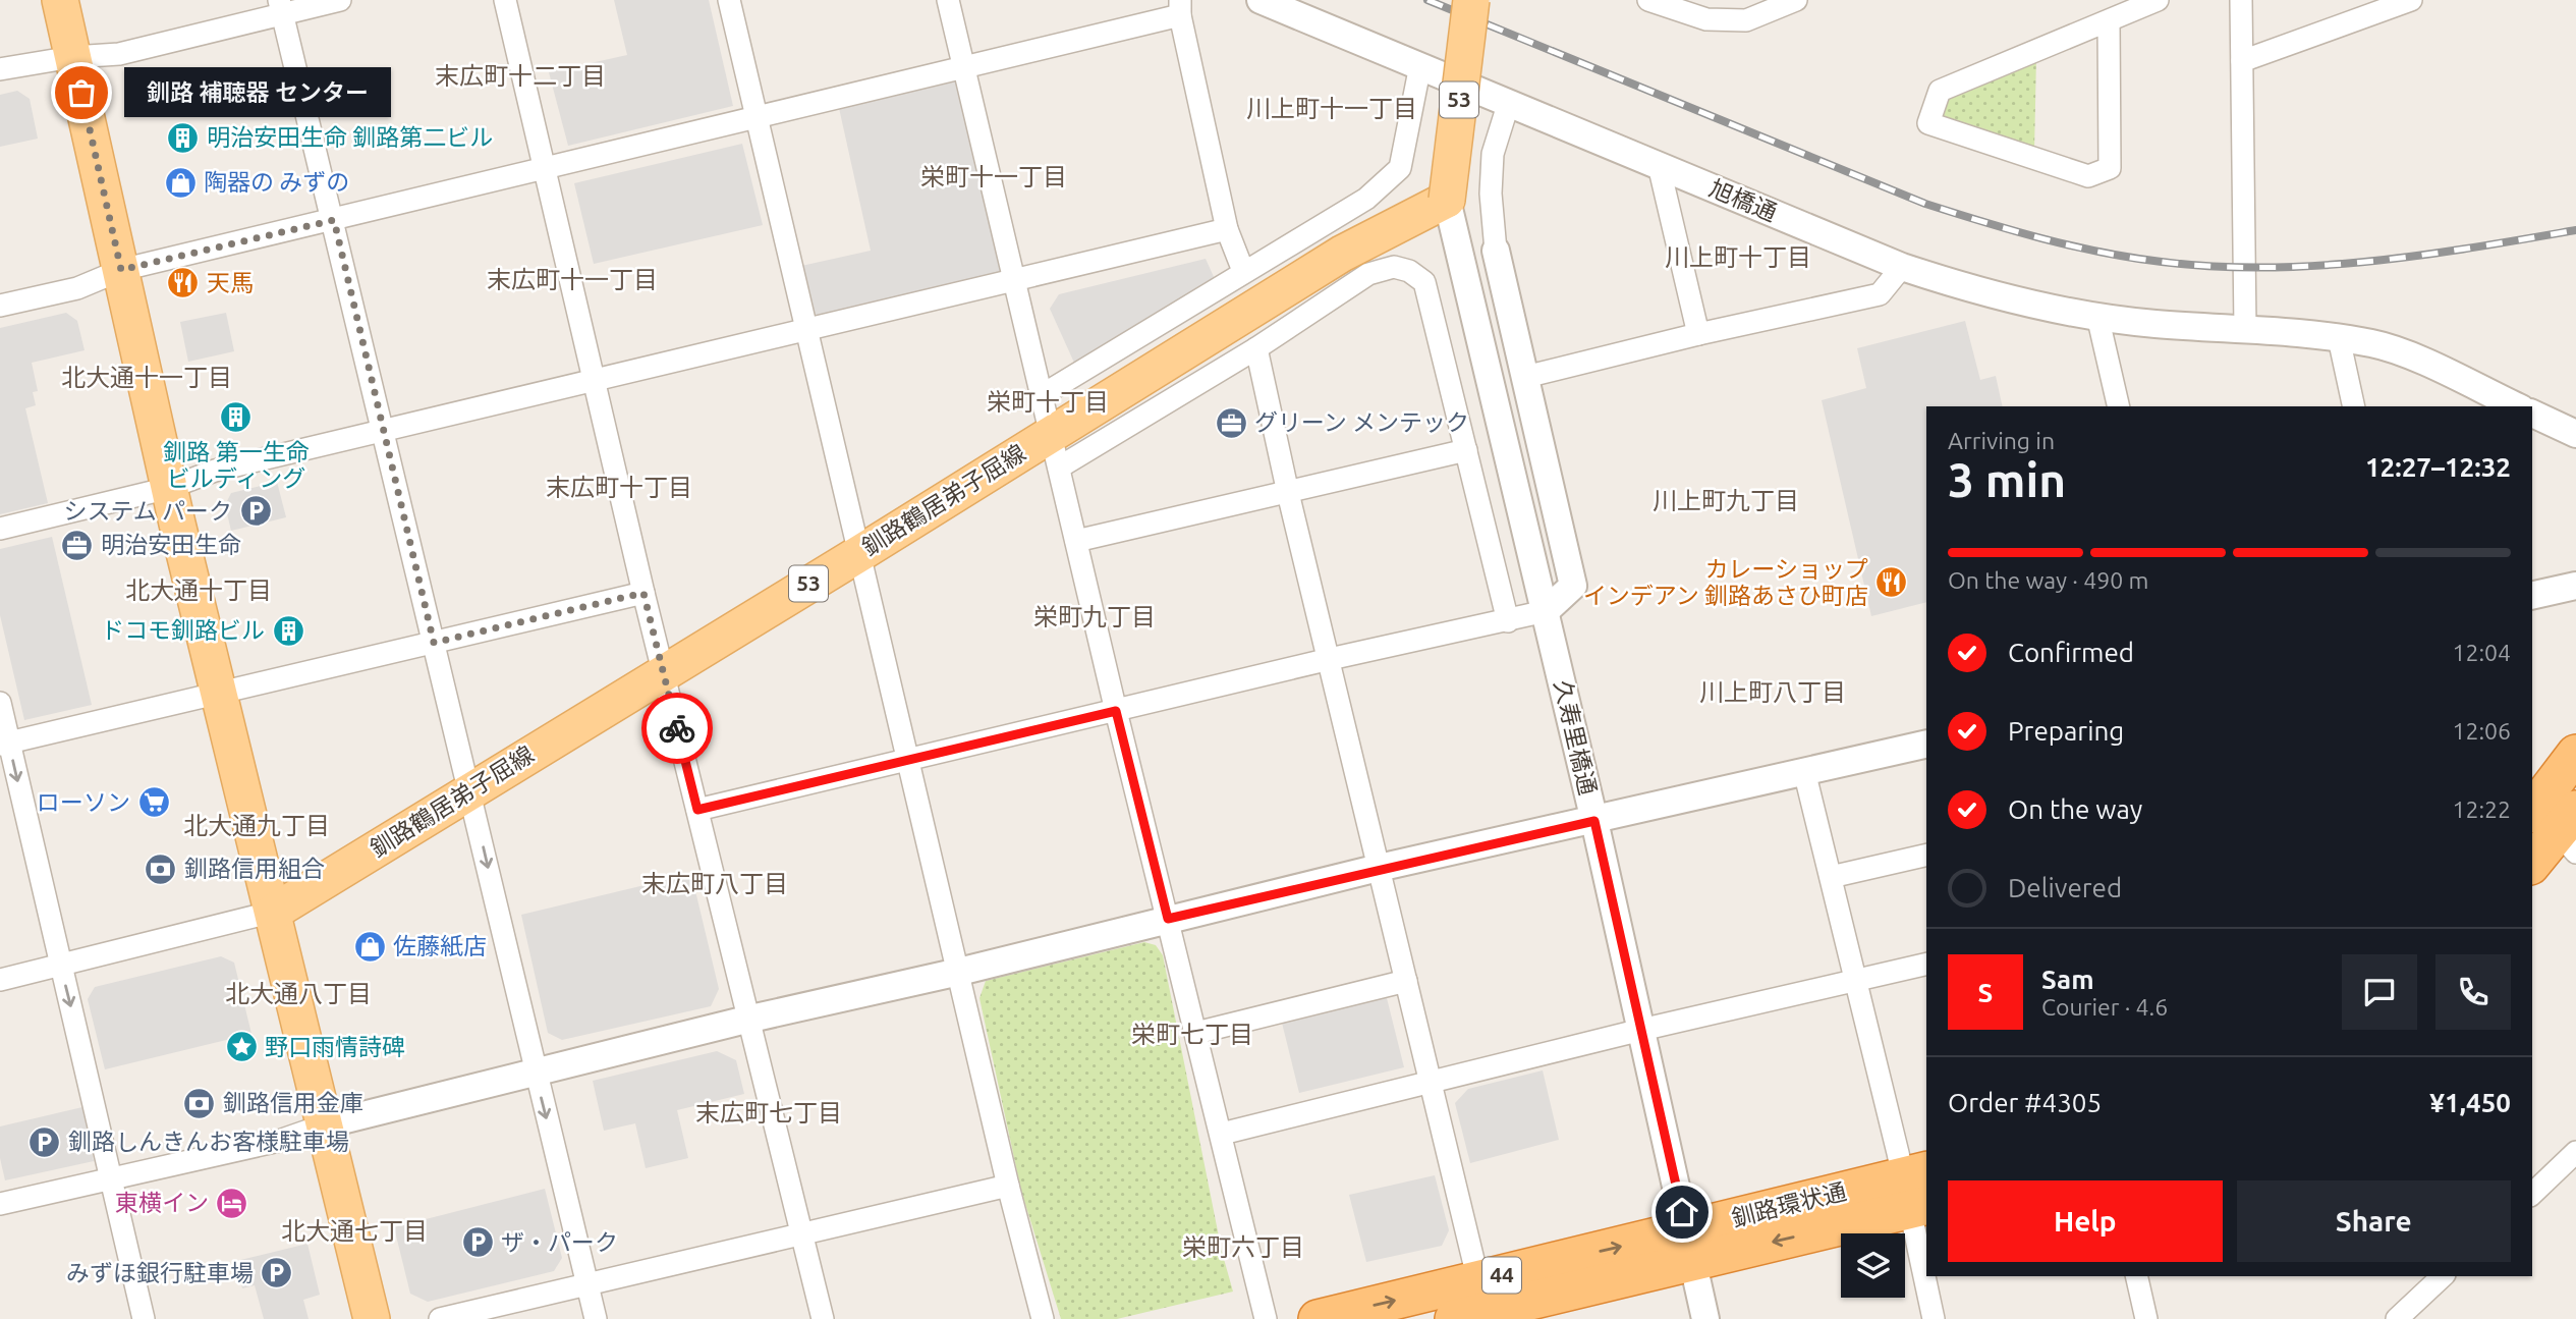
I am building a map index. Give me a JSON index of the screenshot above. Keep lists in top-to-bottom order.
{
  "streets": {
    "highway": ["釧路環状通", "44"],
    "main road": ["53", "釧路鶴居弟子屈線"],
    "street": ["旭橋通", "久寿里橋通"]
  },
  "crossings": [
    ["53", "釧路鶴居弟子屈線"],
    ["53", "久寿里橋通"],
    ["釧路鶴居弟子屈線", "久寿里橋通"],
    ["久寿里橋通", "釧路環状通"]
  ],
  "districts": [
    "末広町十二丁目",
    "川上町十一丁目",
    "栄町十一丁目",
    "川上町十丁目",
    "末広町十一丁目",
    "北大通十一丁目",
    "栄町十丁目",
    "末広町十丁目",
    "川上町九丁目",
    "北大通十丁目",
    "栄町九丁目",
    "川上町八丁目",
    "北大通九丁目",
    "末広町八丁目",
    "北大通八丁目",
    "栄町七丁目",
    "末広町七丁目",
    "北大通七丁目",
    "栄町六丁目"
  ],
  "places": {
    "other": ["釧路 補聴器 センター"],
    "building": ["明治安田生命 釧路第二ビル", "釧路 第一生命 ビルディング", "ドコモ釧路ビル"],
    "shop": ["陶器の みずの", "佐藤紙店"],
    "restaurant": ["天馬", "カレーショップ インデアン 釧路あさひ町店"],
    "office": ["グリーン メンテック", "明治安田生命"],
    "parking": [
      "システム パーク",
      "釧路しんきんお客様駐車場",
      "ザ・パーク",
      "みずほ銀行駐車場"
    ],
    "supermarket": ["ローソン"],
    "bank": ["釧路信用組合", "釧路信用金庫"],
    "place": ["野口雨情詩碑"],
    "hotel": ["東横イン"]
  },
  "page": {
    "bubble": "釧路 補聴器 センター",
    "heading": ["3 min", "Arriving in", "12:27–12:32"],
    "panel": [
      "Sam",
      "Courier · 4.6",
      "Order #4305",
      "¥1,450"
    ],
    "bar": "On the way · 490 m",
    "list": [
      ["Confirmed", "12:04"],
      ["Preparing", "12:06"],
      ["On the way", "12:22"],
      "Delivered"
    ],
    "round": "S",
    "buttons": ["Help", "Share"]
  }
}
